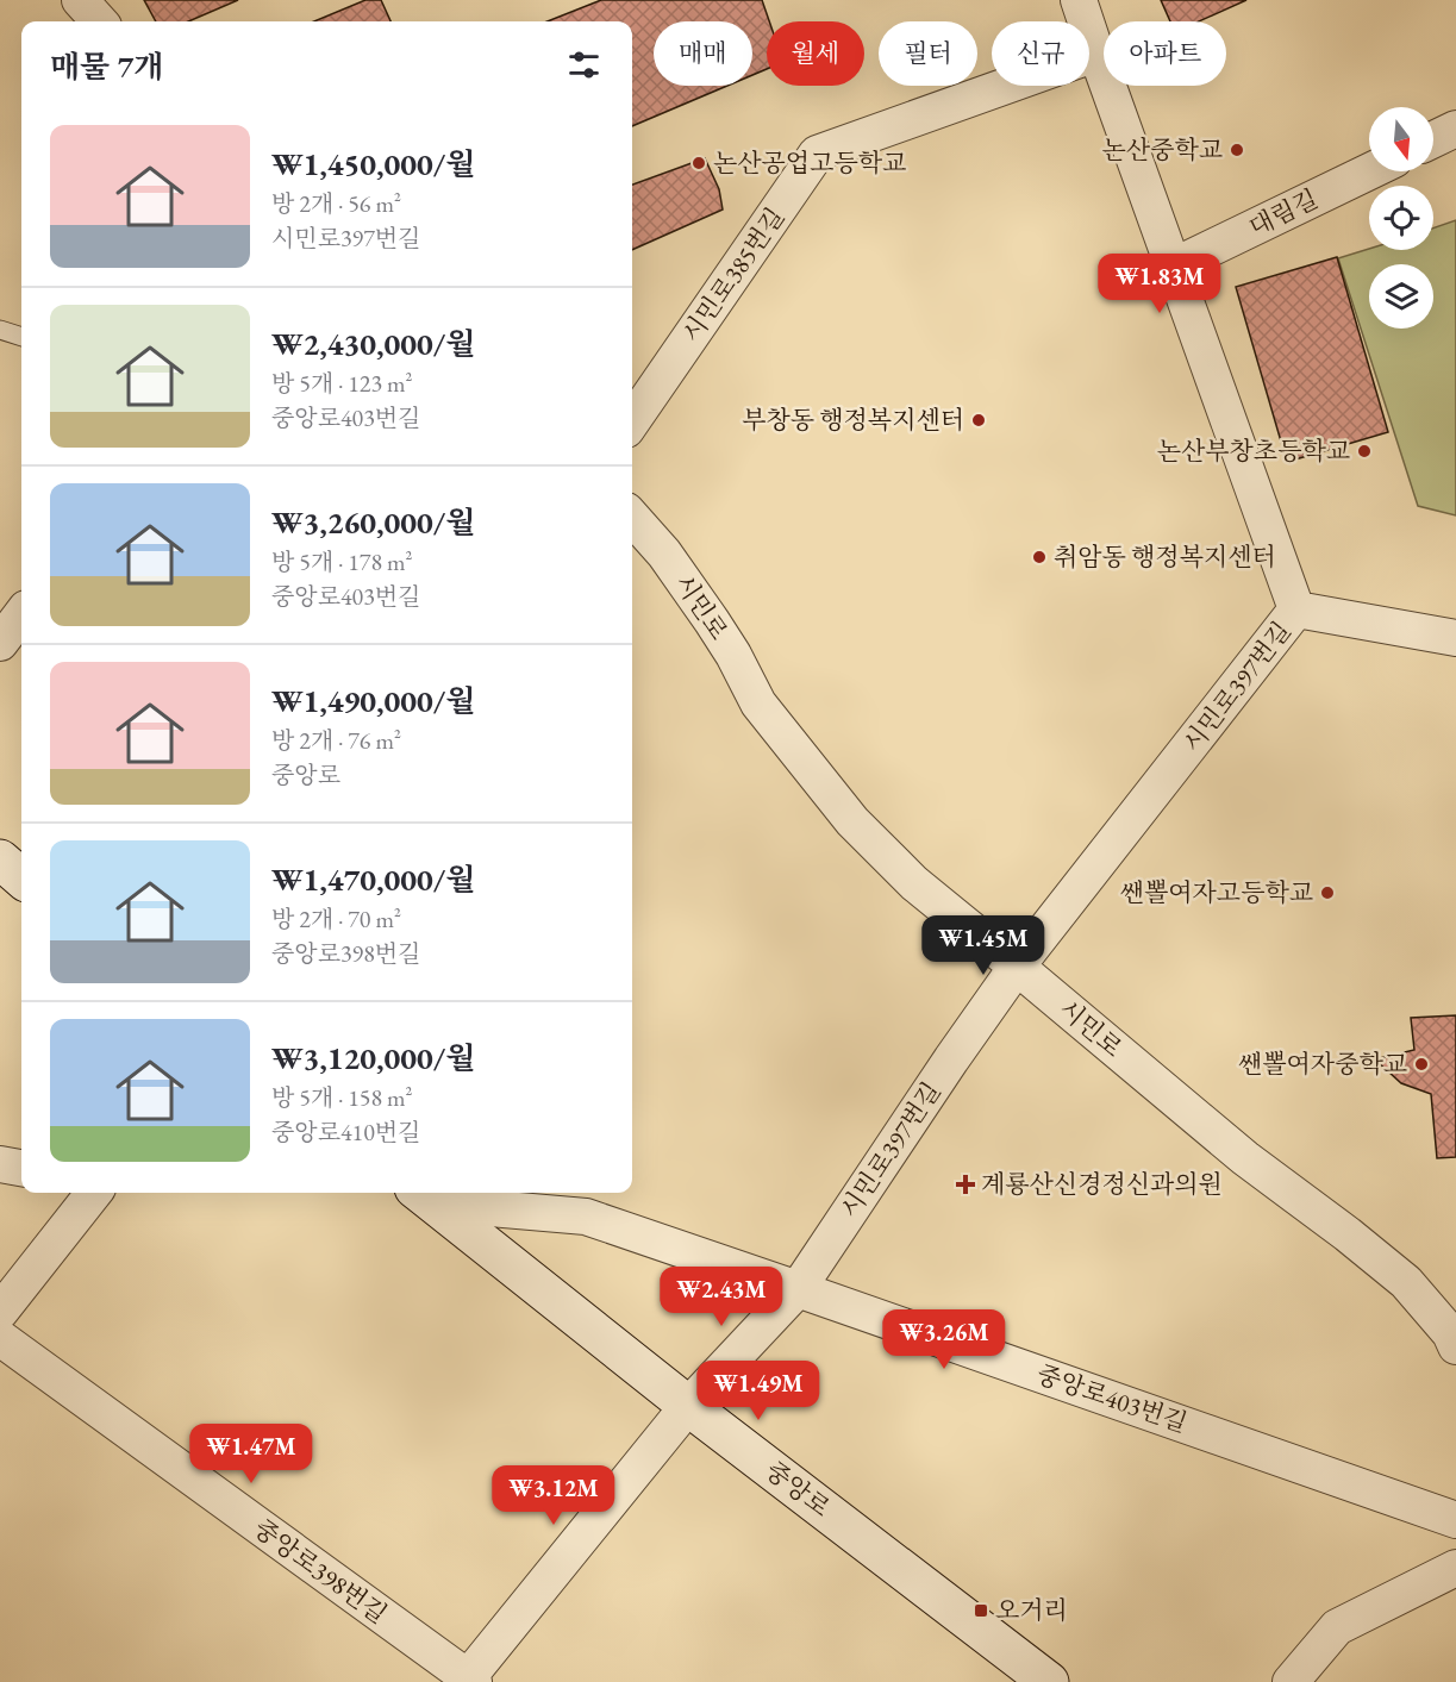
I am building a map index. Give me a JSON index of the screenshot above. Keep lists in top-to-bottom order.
{
  "streets": {
    "street": [
      "대림길",
      "시민로385번길",
      "시민로",
      "시민로397번길",
      "중앙로403번길",
      "중앙로",
      "중앙로398번길"
    ]
  },
  "crossings": [
    ["대림길", "시민로397번길"],
    ["시민로385번길", "시민로397번길"],
    ["시민로", "시민로397번길"],
    ["시민로397번길", "중앙로403번길"],
    ["시민로397번길", "중앙로"],
    ["시민로397번길", "중앙로398번길"],
    ["중앙로403번길", "중앙로"]
  ],
  "places": {
    "other": [
      "논산중학교",
      "논산공업고등학교",
      "부창동 행정복지센터",
      "논산부창초등학교",
      "취암동 행정복지센터",
      "쌘뽈여자고등학교",
      "쌘뽈여자중학교"
    ],
    "health": ["계룡산신경정신과의원"],
    "transit": ["오거리"]
  },
  "north": "bottom",
  "page": {
    "chip": [
      "매매",
      "월세",
      "필터",
      "신규",
      "아파트"
    ],
    "heading": "매물 7개",
    "list": [
      {
        "name": "₩1,450,000/월",
        "note": "방 2개 · 56 m² · 시민로397번길"
      },
      {
        "name": "₩2,430,000/월",
        "note": "방 5개 · 123 m² · 중앙로403번길"
      },
      {
        "name": "₩3,260,000/월",
        "note": "방 5개 · 178 m² · 중앙로403번길"
      },
      {
        "name": "₩1,490,000/월",
        "note": "방 2개 · 76 m² · 중앙로"
      },
      {
        "name": "₩1,470,000/월",
        "note": "방 2개 · 70 m² · 중앙로398번길"
      },
      {
        "name": "₩3,120,000/월",
        "note": "방 5개 · 158 m² · 중앙로410번길"
      }
    ],
    "price": [
      "₩1.83M",
      "₩1.45M",
      "₩2.43M",
      "₩3.26M",
      "₩1.49M",
      "₩1.47M",
      "₩3.12M"
    ]
  }
}
